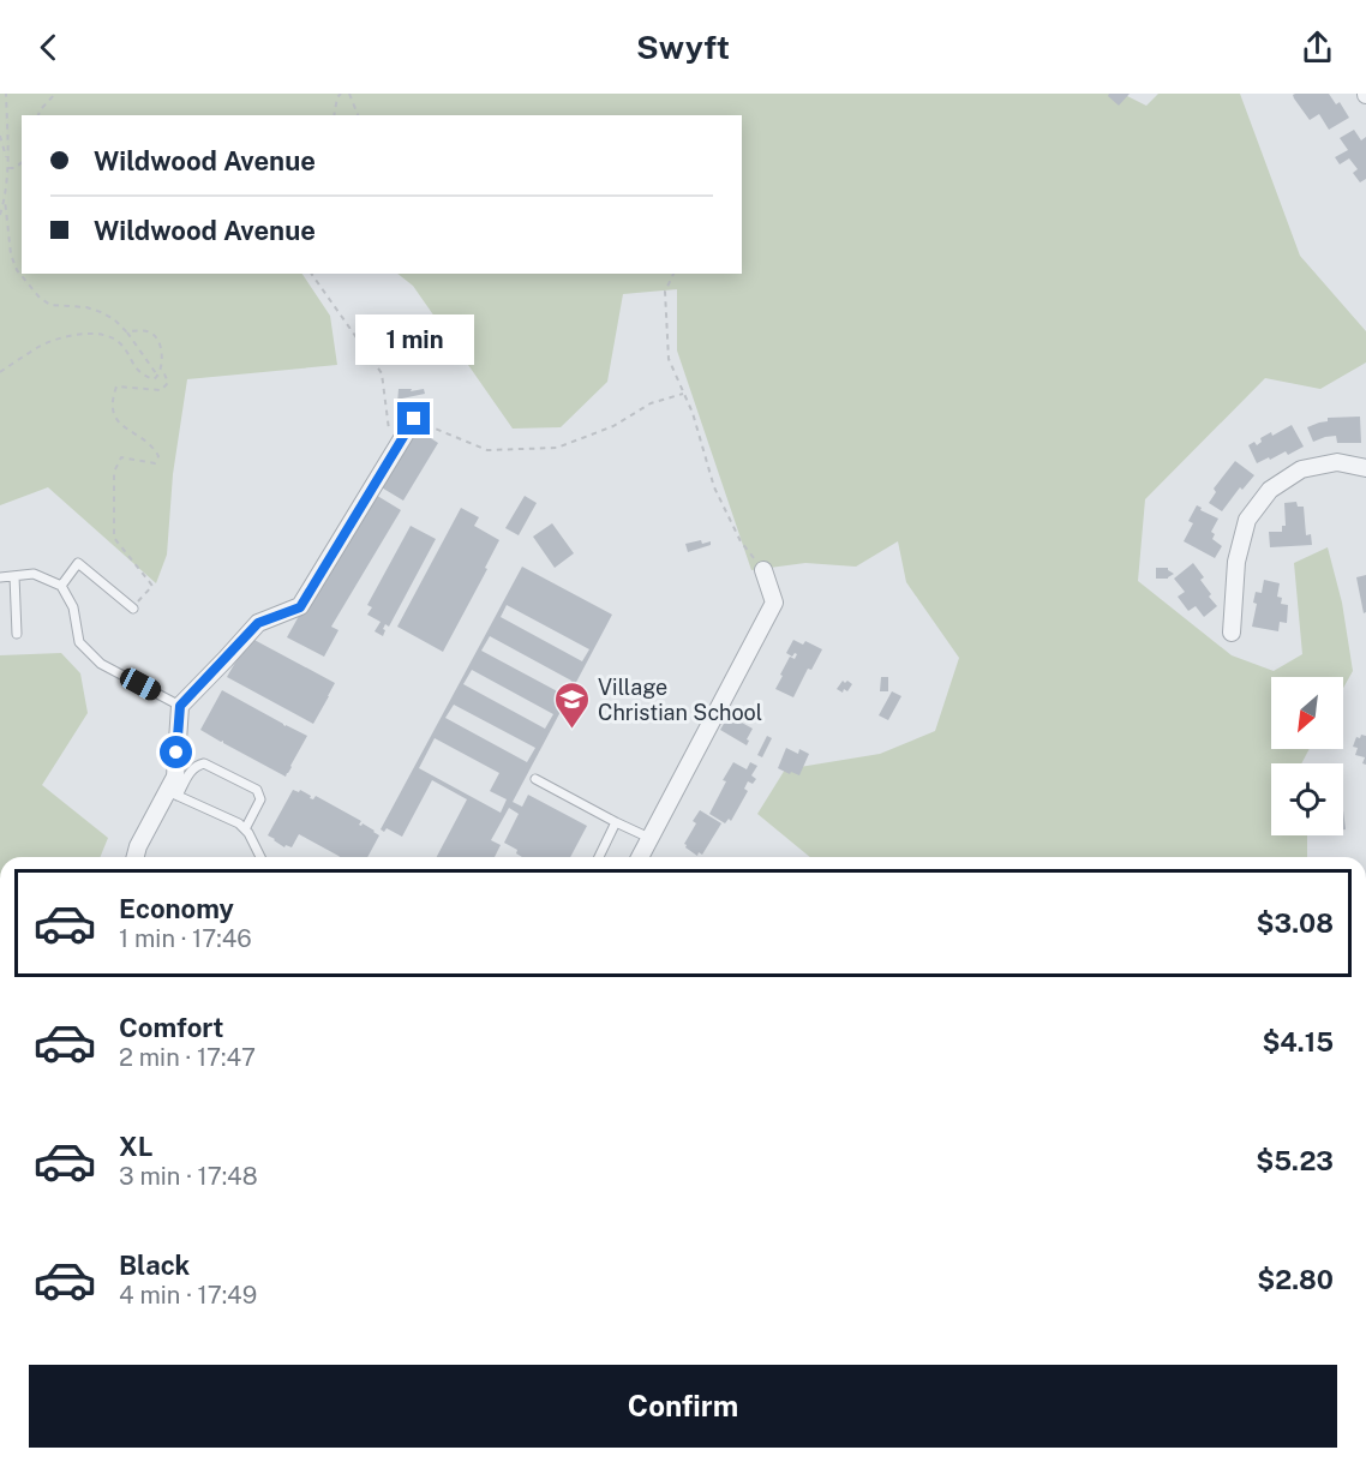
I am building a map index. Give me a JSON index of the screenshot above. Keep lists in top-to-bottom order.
{
  "places": {
    "school or university": ["Village Christian School"]
  },
  "north": "bottom left",
  "page": {
    "header": "Swyft",
    "banner": ["Wildwood Avenue", "Wildwood Avenue"],
    "bubble": "1 min",
    "list": [
      {
        "name": "Economy",
        "note": "1 min · 17:46",
        "value": "$3.08"
      },
      {
        "name": "Comfort",
        "note": "2 min · 17:47",
        "value": "$4.15"
      },
      {
        "name": "XL",
        "note": "3 min · 17:48",
        "value": "$5.23"
      },
      {
        "name": "Black",
        "note": "4 min · 17:49",
        "value": "$2.80"
      }
    ],
    "buttons": "Confirm"
  }
}
